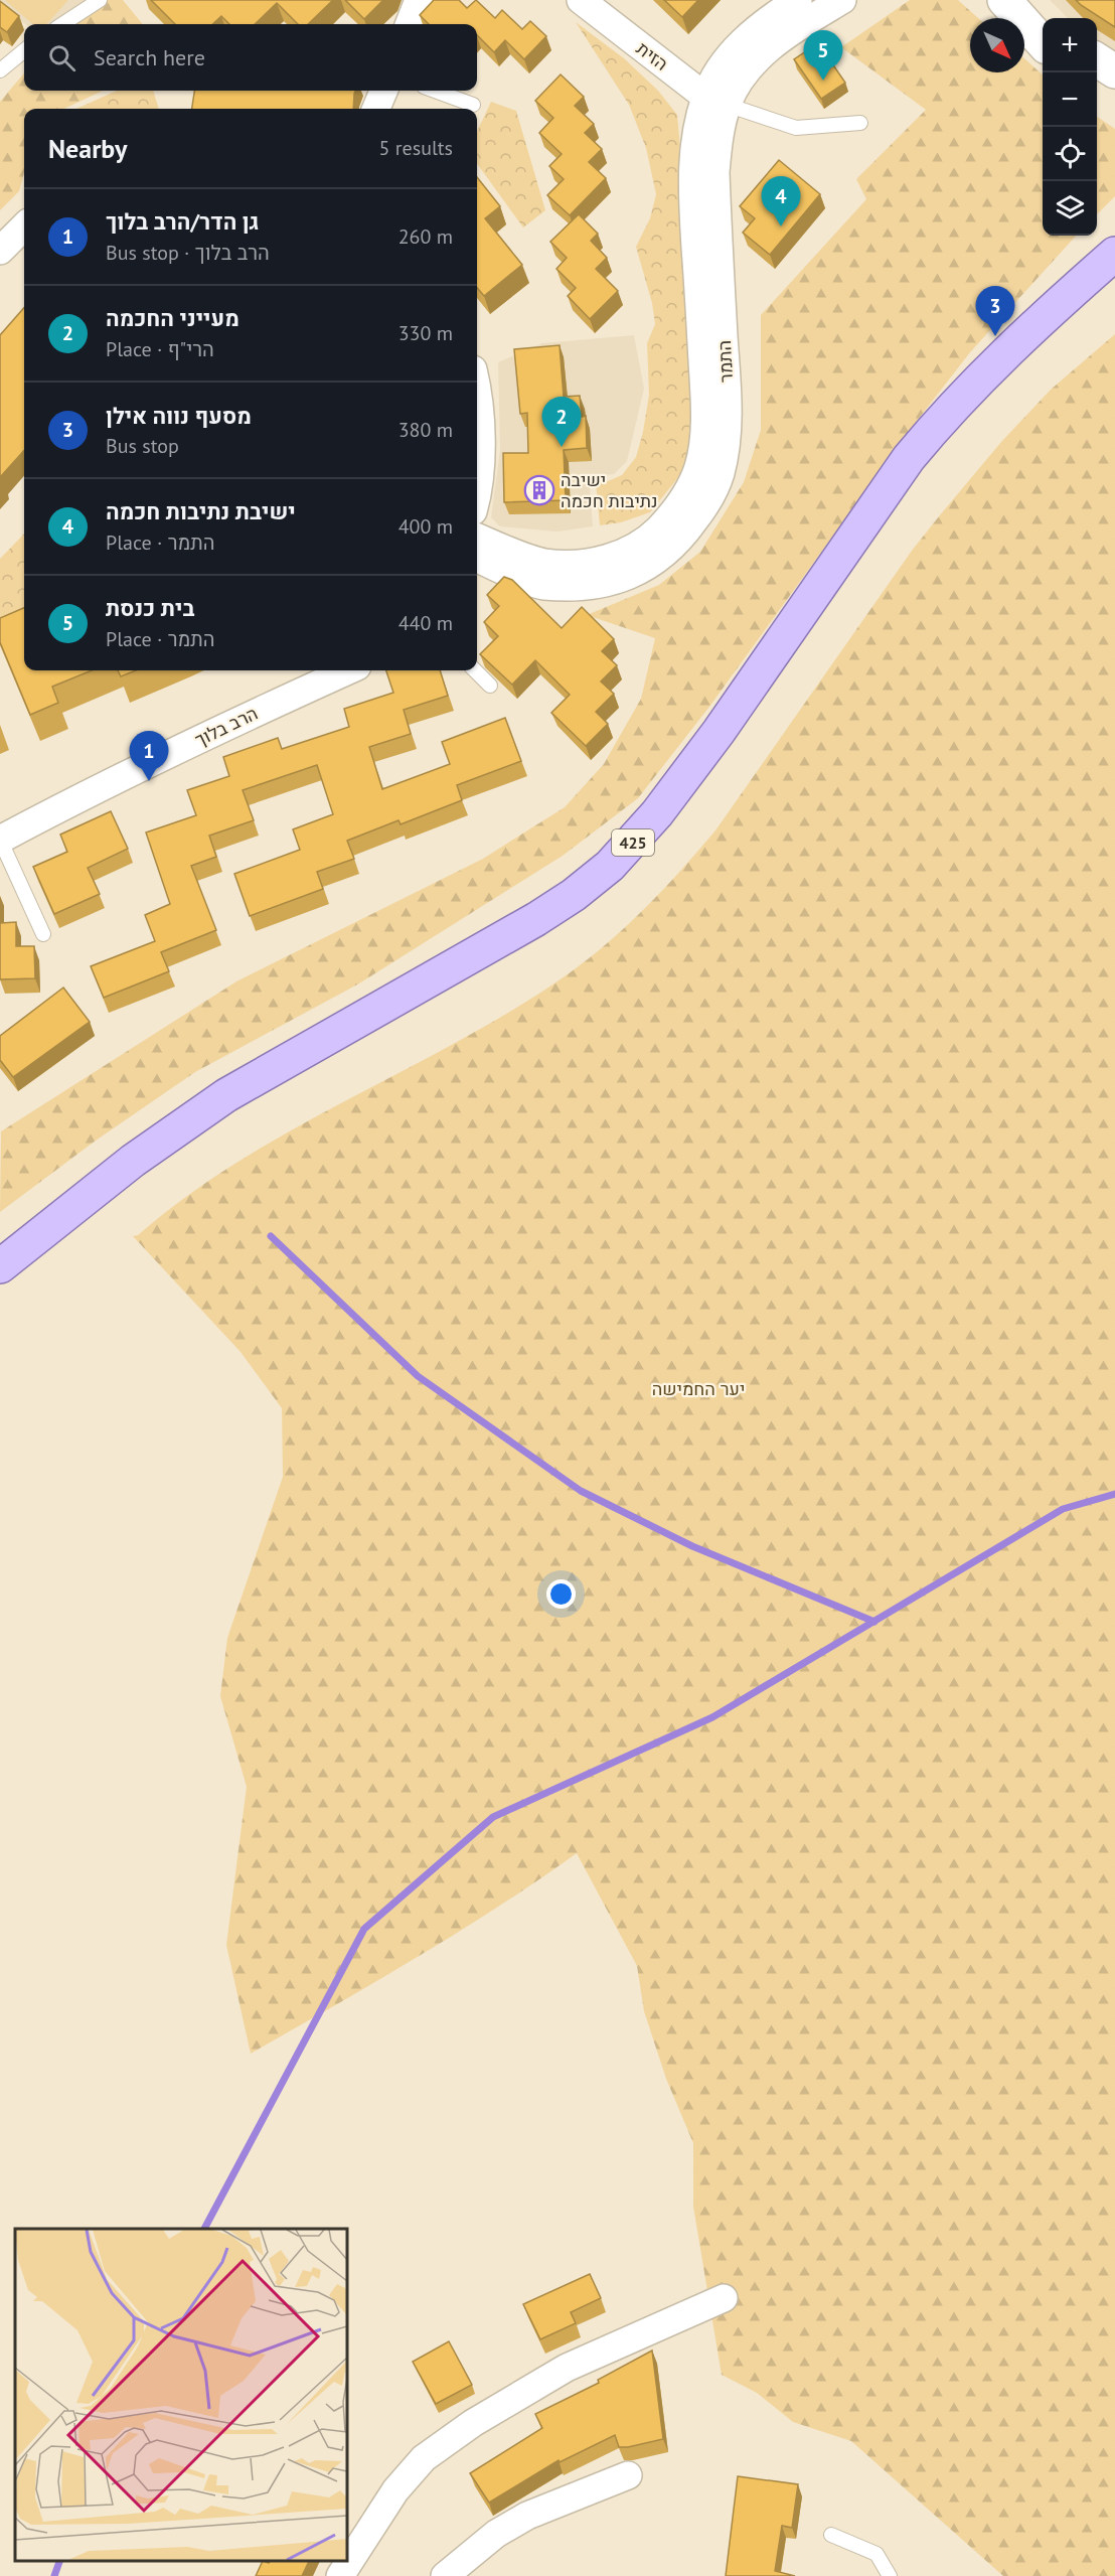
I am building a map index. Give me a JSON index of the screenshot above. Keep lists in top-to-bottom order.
{
  "streets": {
    "main road": ["425"],
    "street": ["הזית", "התמר", "הרב בלוך"]
  },
  "crossings": [
    ["הזית", "התמר"]
  ],
  "parks": ["יער החמישה"],
  "places": {
    "building": ["ישיבה נתיבות חכמה"]
  },
  "north": "bottom right",
  "page": {
    "map_buttons": ["+", "−"],
    "search": "Search here",
    "pins": [
      "5",
      "4",
      "3",
      "2",
      "1"
    ],
    "heading": ["Nearby", "5 results"],
    "list": [
      {
        "mark": "1",
        "name": "גן הדר/הרב בלוך",
        "note": "Bus stop · הרב בלוך",
        "value": "260 m"
      },
      {
        "mark": "2",
        "name": "מעייני החכמה",
        "note": "Place · הרי\"ף",
        "value": "330 m"
      },
      {
        "mark": "3",
        "name": "מסעף נווה אילן",
        "note": "Bus stop",
        "value": "380 m"
      },
      {
        "mark": "4",
        "name": "ישיבת נתיבות חכמה",
        "note": "Place · התמר",
        "value": "400 m"
      },
      {
        "mark": "5",
        "name": "בית כנסת",
        "note": "Place · התמר",
        "value": "440 m"
      }
    ]
  }
}
